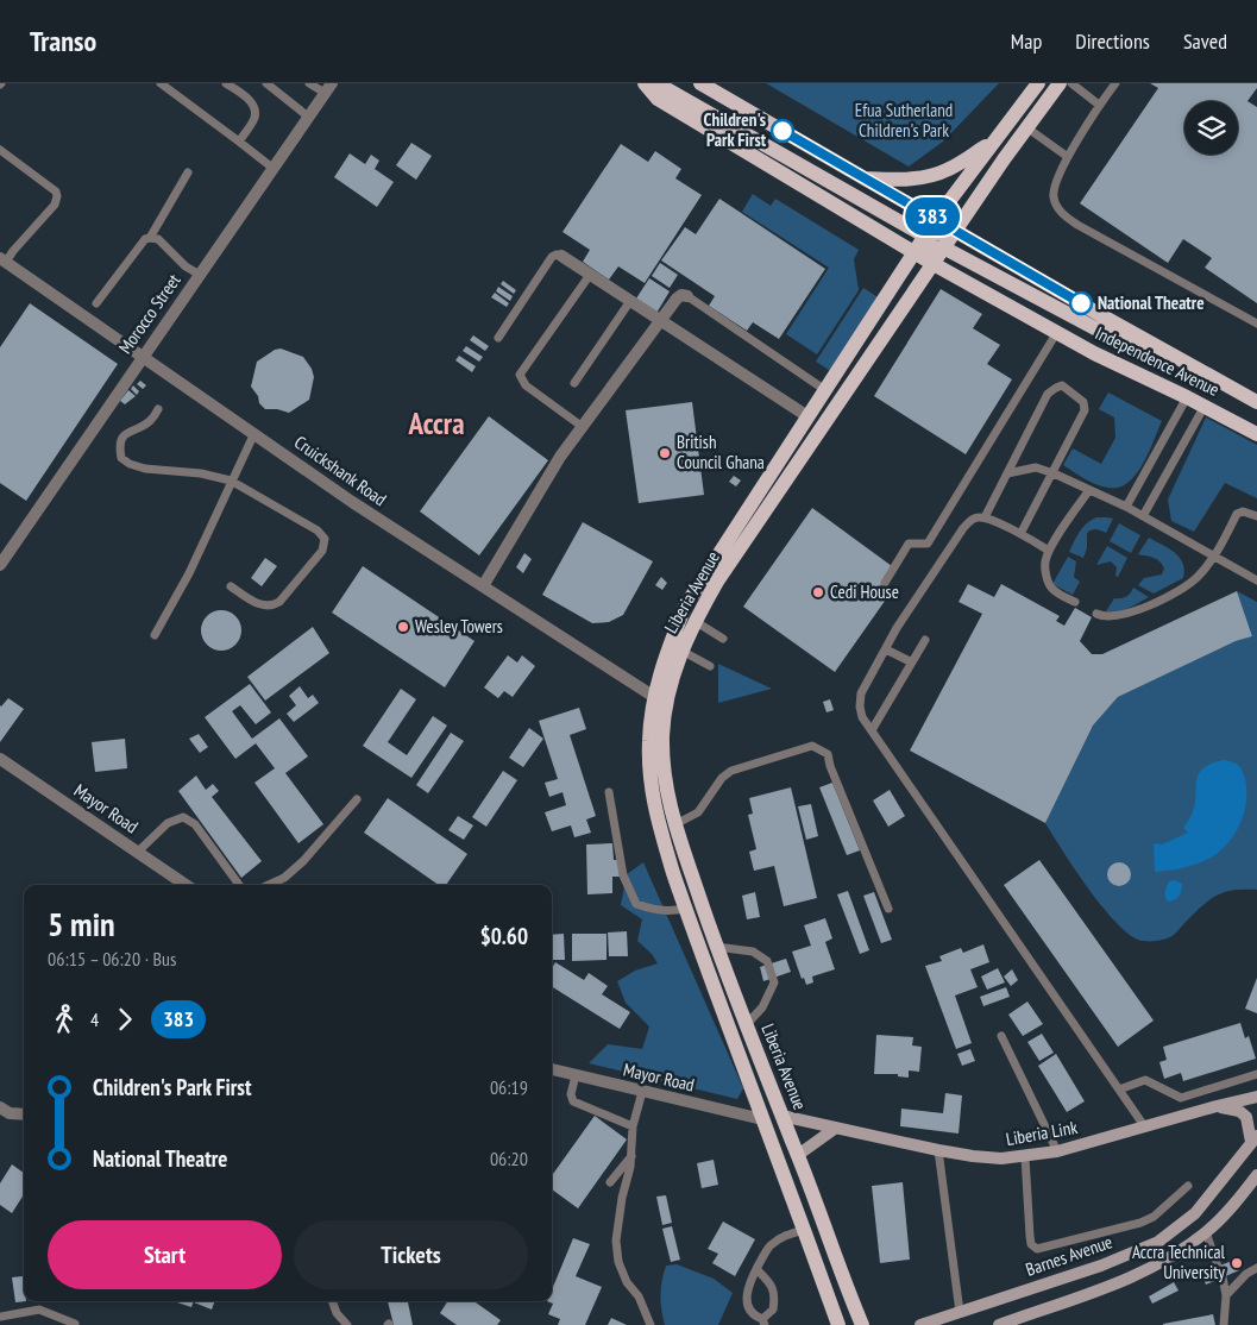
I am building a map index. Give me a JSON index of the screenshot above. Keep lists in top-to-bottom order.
{
  "streets": {
    "main road": [
      "Independence Avenue",
      "Liberia Avenue",
      "Liberia Link",
      "Barnes Avenue"
    ],
    "street": ["Morocco Street", "Cruickshank Road", "Mayor Road"]
  },
  "crossings": [
    ["Morocco Street", "Cruickshank Road"],
    ["Independence Avenue", "Liberia Avenue"],
    ["Cruickshank Road", "Liberia Avenue"],
    ["Liberia Avenue", "Mayor Road"],
    ["Liberia Avenue", "Liberia Link"]
  ],
  "districts": ["Accra"],
  "parks": ["Efua Sutherland Children's Park"],
  "places": [
    "Children's Park First",
    "National Theatre",
    "British Council Ghana",
    "Cedi House",
    "Wesley Towers",
    "Accra Technical University"
  ],
  "lines": ["bus line 383"],
  "page": {
    "header": "Transo",
    "nav": ["Map", "Directions", "Saved"],
    "on_map": "383",
    "heading": ["5 min", "06:15 – 06:20 · Bus", "$0.60"],
    "legs": ["4", "383"],
    "list": [
      {
        "name": "Children's Park First",
        "value": "06:19"
      },
      {
        "name": "National Theatre",
        "value": "06:20"
      }
    ],
    "buttons": ["Start", "Tickets"]
  }
}
